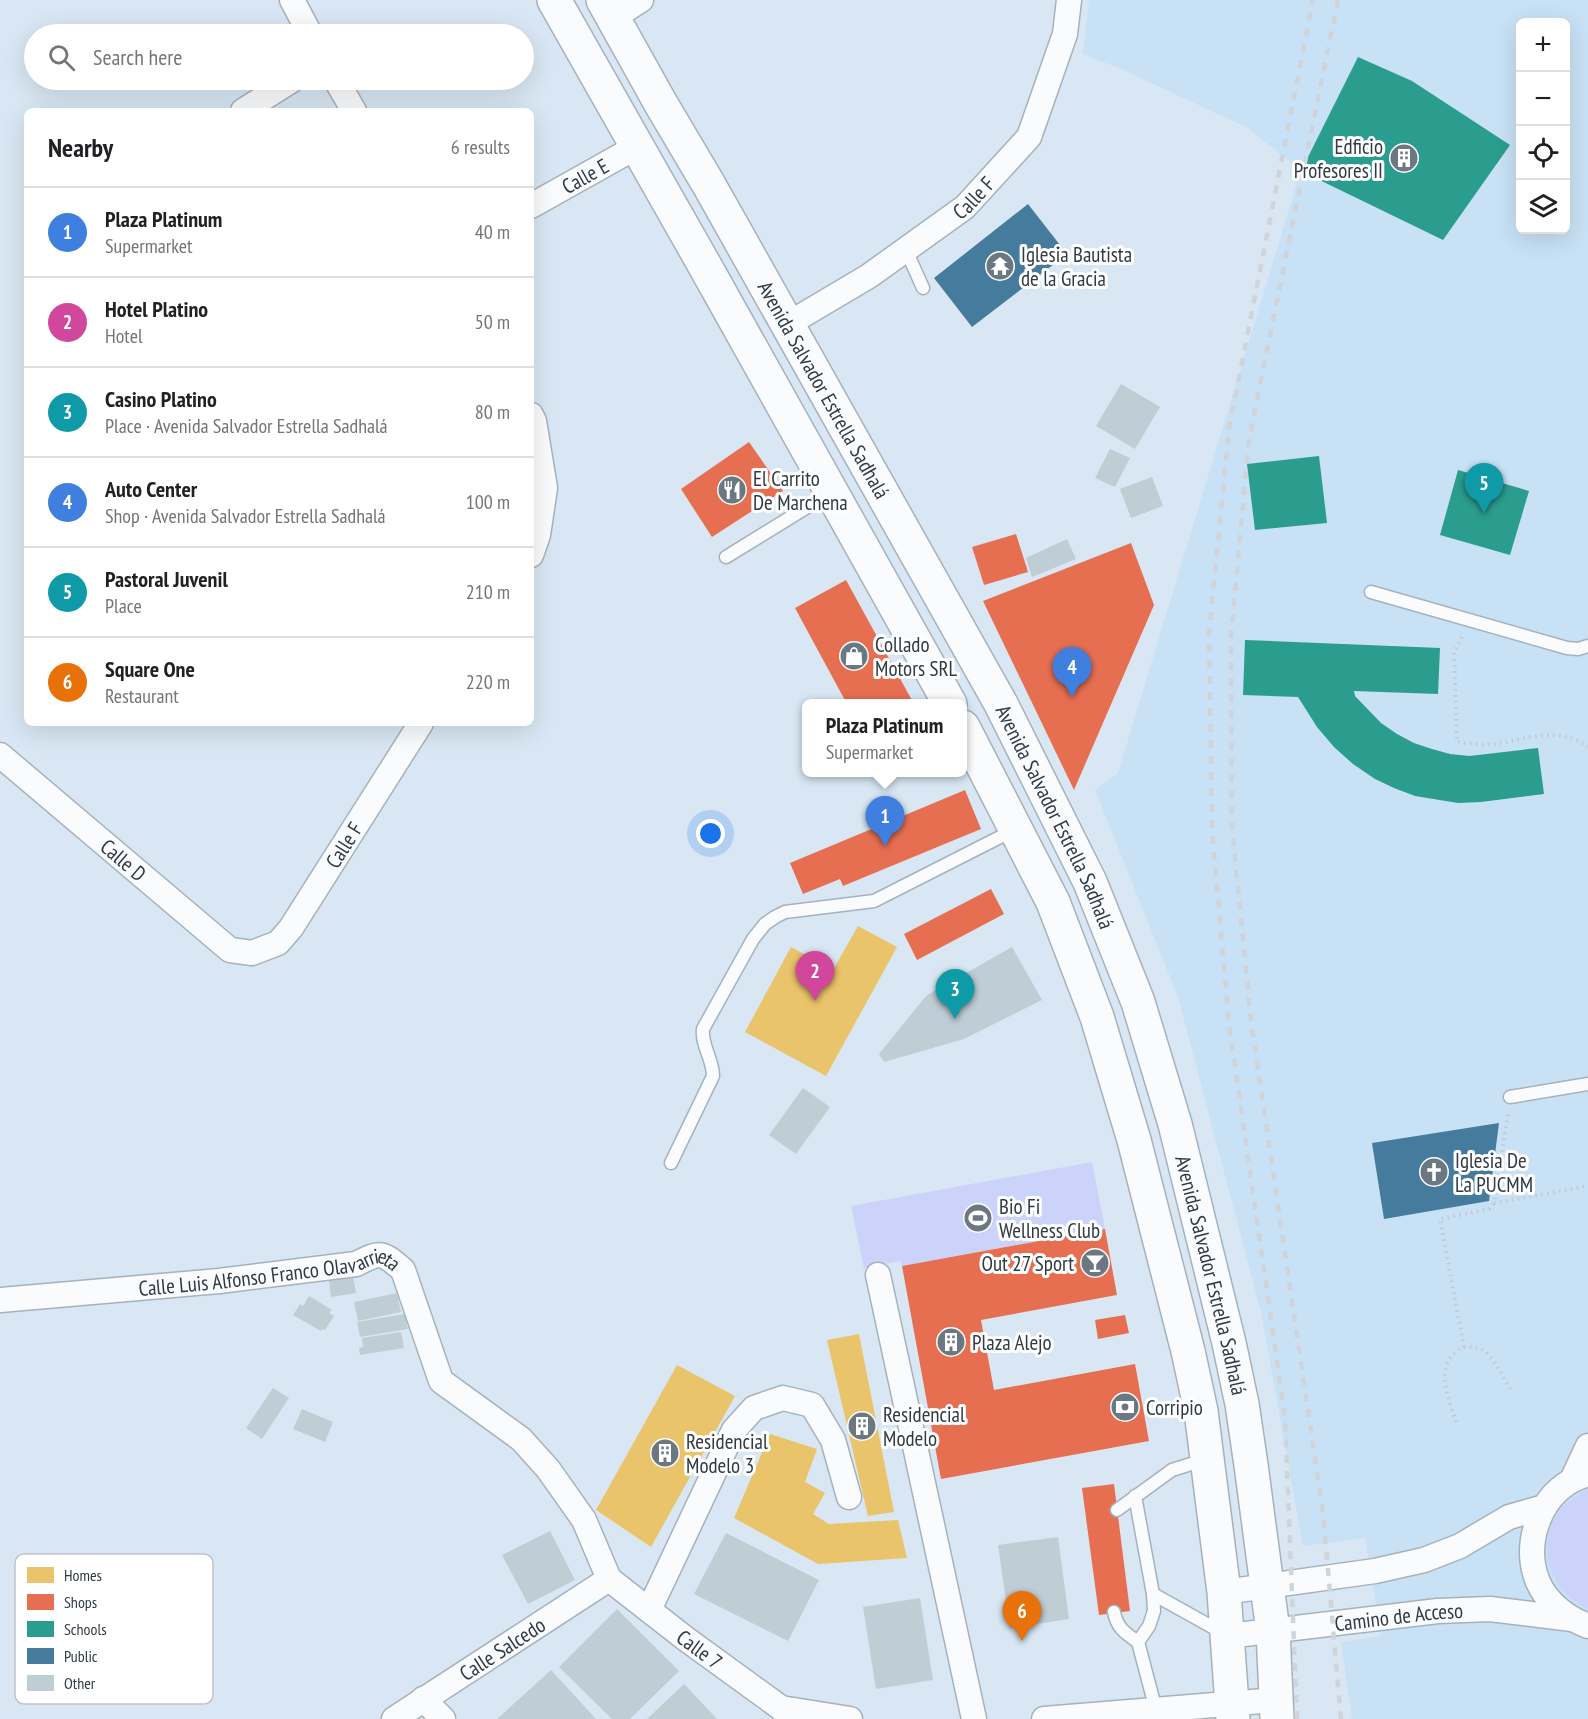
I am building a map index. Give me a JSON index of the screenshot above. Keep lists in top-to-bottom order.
{
  "streets": {
    "main road": ["Avenida Salvador Estrella Sadhalá"],
    "street": [
      "Calle E",
      "Calle F",
      "Calle D",
      "Calle Luis Alfonso Franco Olavarrieta",
      "Camino de Acceso",
      "Calle Salcedo",
      "Calle 7"
    ]
  },
  "crossings": [
    ["Calle E", "Avenida Salvador Estrella Sadhalá"],
    ["Calle F", "Avenida Salvador Estrella Sadhalá"],
    ["Calle F", "Calle D"],
    ["Avenida Salvador Estrella Sadhalá", "Camino de Acceso"],
    ["Calle Luis Alfonso Franco Olavarrieta", "Calle Salcedo"],
    ["Calle Luis Alfonso Franco Olavarrieta", "Calle 7"],
    ["Calle Salcedo", "Calle 7"]
  ],
  "places": {
    "building": [
      "Edficio Profesores II",
      "Plaza Alejo",
      "Residencial Modelo",
      "Residencial Modelo 3"
    ],
    "temple": ["Iglesia Bautista de la Gracia"],
    "restaurant": ["El Carrito De Marchena"],
    "shop": ["Collado Motors SRL"],
    "church": ["Iglesia De La PUCMM"],
    "sports": ["Bio Fi Wellness Club"],
    "bar": ["Out 27 Sport"],
    "bank": ["Corripio"]
  },
  "legend": [
    "Homes",
    "Shops",
    "Schools",
    "Public",
    "Other"
  ],
  "page": {
    "map_buttons": ["+", "−"],
    "search": "Search here",
    "heading": ["Nearby", "6 results"],
    "list": [
      {
        "mark": "1",
        "name": "Plaza Platinum",
        "note": "Supermarket",
        "value": "40 m"
      },
      {
        "mark": "2",
        "name": "Hotel Platino",
        "note": "Hotel",
        "value": "50 m"
      },
      {
        "mark": "3",
        "name": "Casino Platino",
        "note": "Place · Avenida Salvador Estrella Sadhalá",
        "value": "80 m"
      },
      {
        "mark": "4",
        "name": "Auto Center",
        "note": "Shop · Avenida Salvador Estrella Sadhalá",
        "value": "100 m"
      },
      {
        "mark": "5",
        "name": "Pastoral Juvenil",
        "note": "Place",
        "value": "210 m"
      },
      {
        "mark": "6",
        "name": "Square One",
        "note": "Restaurant",
        "value": "220 m"
      }
    ],
    "pins": [
      "5",
      "4",
      "1",
      "2",
      "3",
      "6"
    ],
    "popup": ["Plaza Platinum", "Supermarket"]
  }
}
